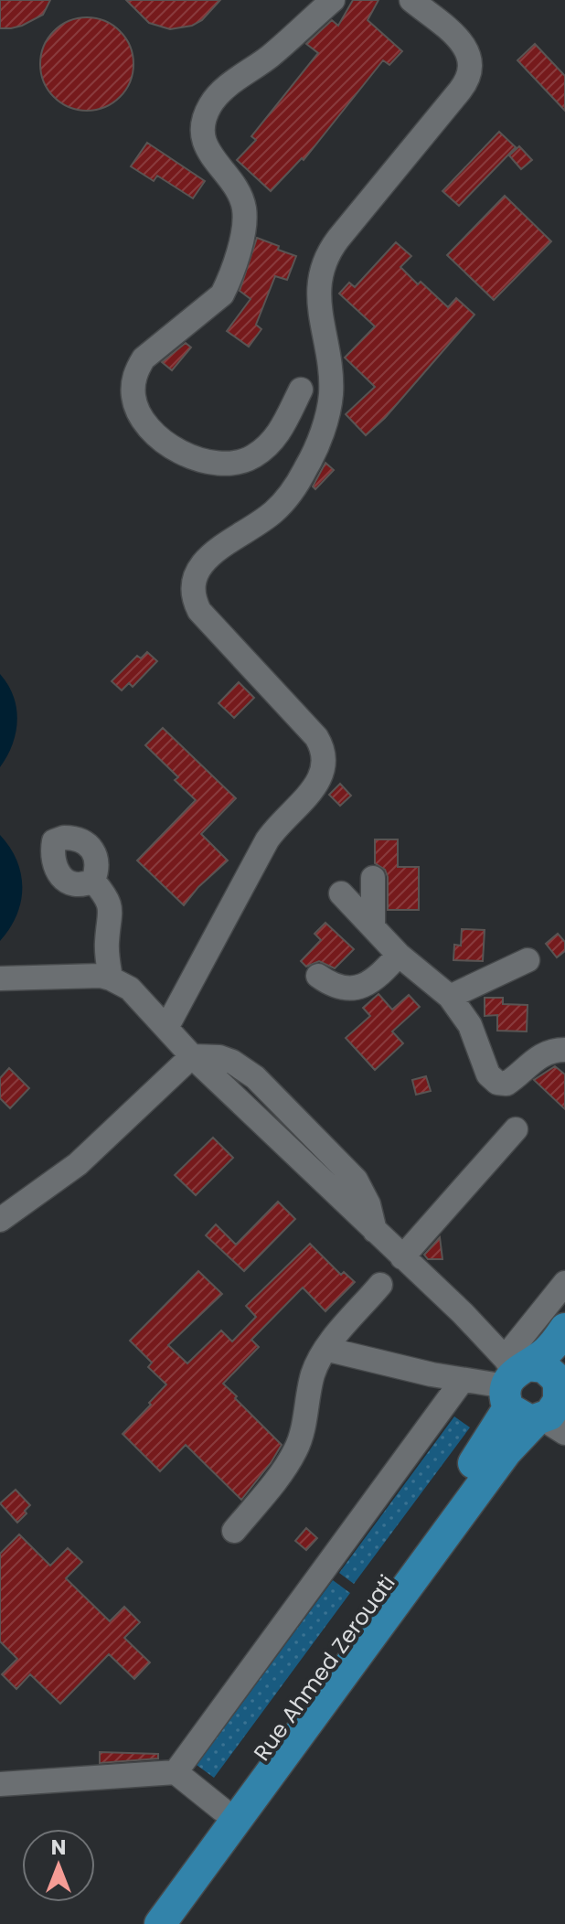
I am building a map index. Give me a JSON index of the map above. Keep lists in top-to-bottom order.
{
  "streets": {
    "main road": ["Rue Ahmed Zerouati"]
  },
  "north": "top"
}
